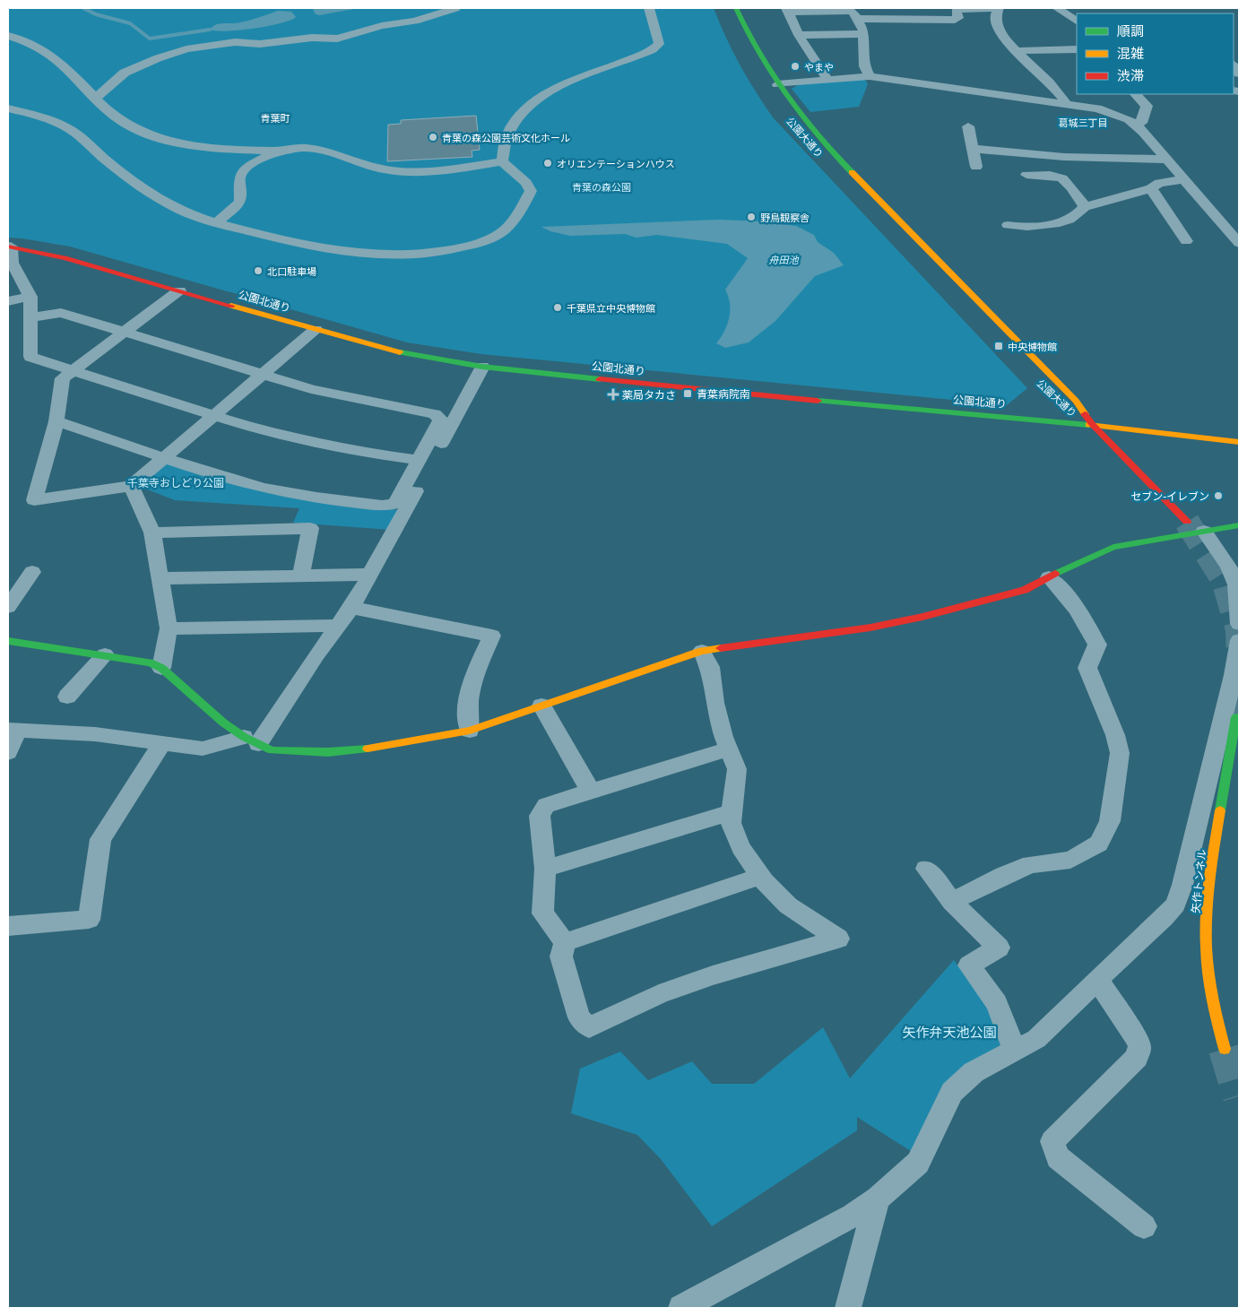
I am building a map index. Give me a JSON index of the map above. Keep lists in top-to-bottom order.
{
  "streets": {
    "street": ["公園大通り", "公園北通り", "矢作トンネル"]
  },
  "crossings": [
    ["公園大通り", "公園北通り"]
  ],
  "districts": ["青葉町", "葛城三丁目"],
  "water": ["舟田池"],
  "parks": ["青葉の森公園", "千葉寺おしどり公園", "矢作弁天池公園"],
  "places": {
    "other": [
      "やまや",
      "青葉の森公園芸術文化ホール",
      "オリエンテーションハウス",
      "野鳥観察舎",
      "北口駐車場",
      "千葉県立中央博物館",
      "セブン-イレブン"
    ],
    "transit": ["中央博物館", "青葉病院南"],
    "health": ["薬局タカさ"]
  },
  "legend": ["順調", "混雑", "渋滞"]
}
